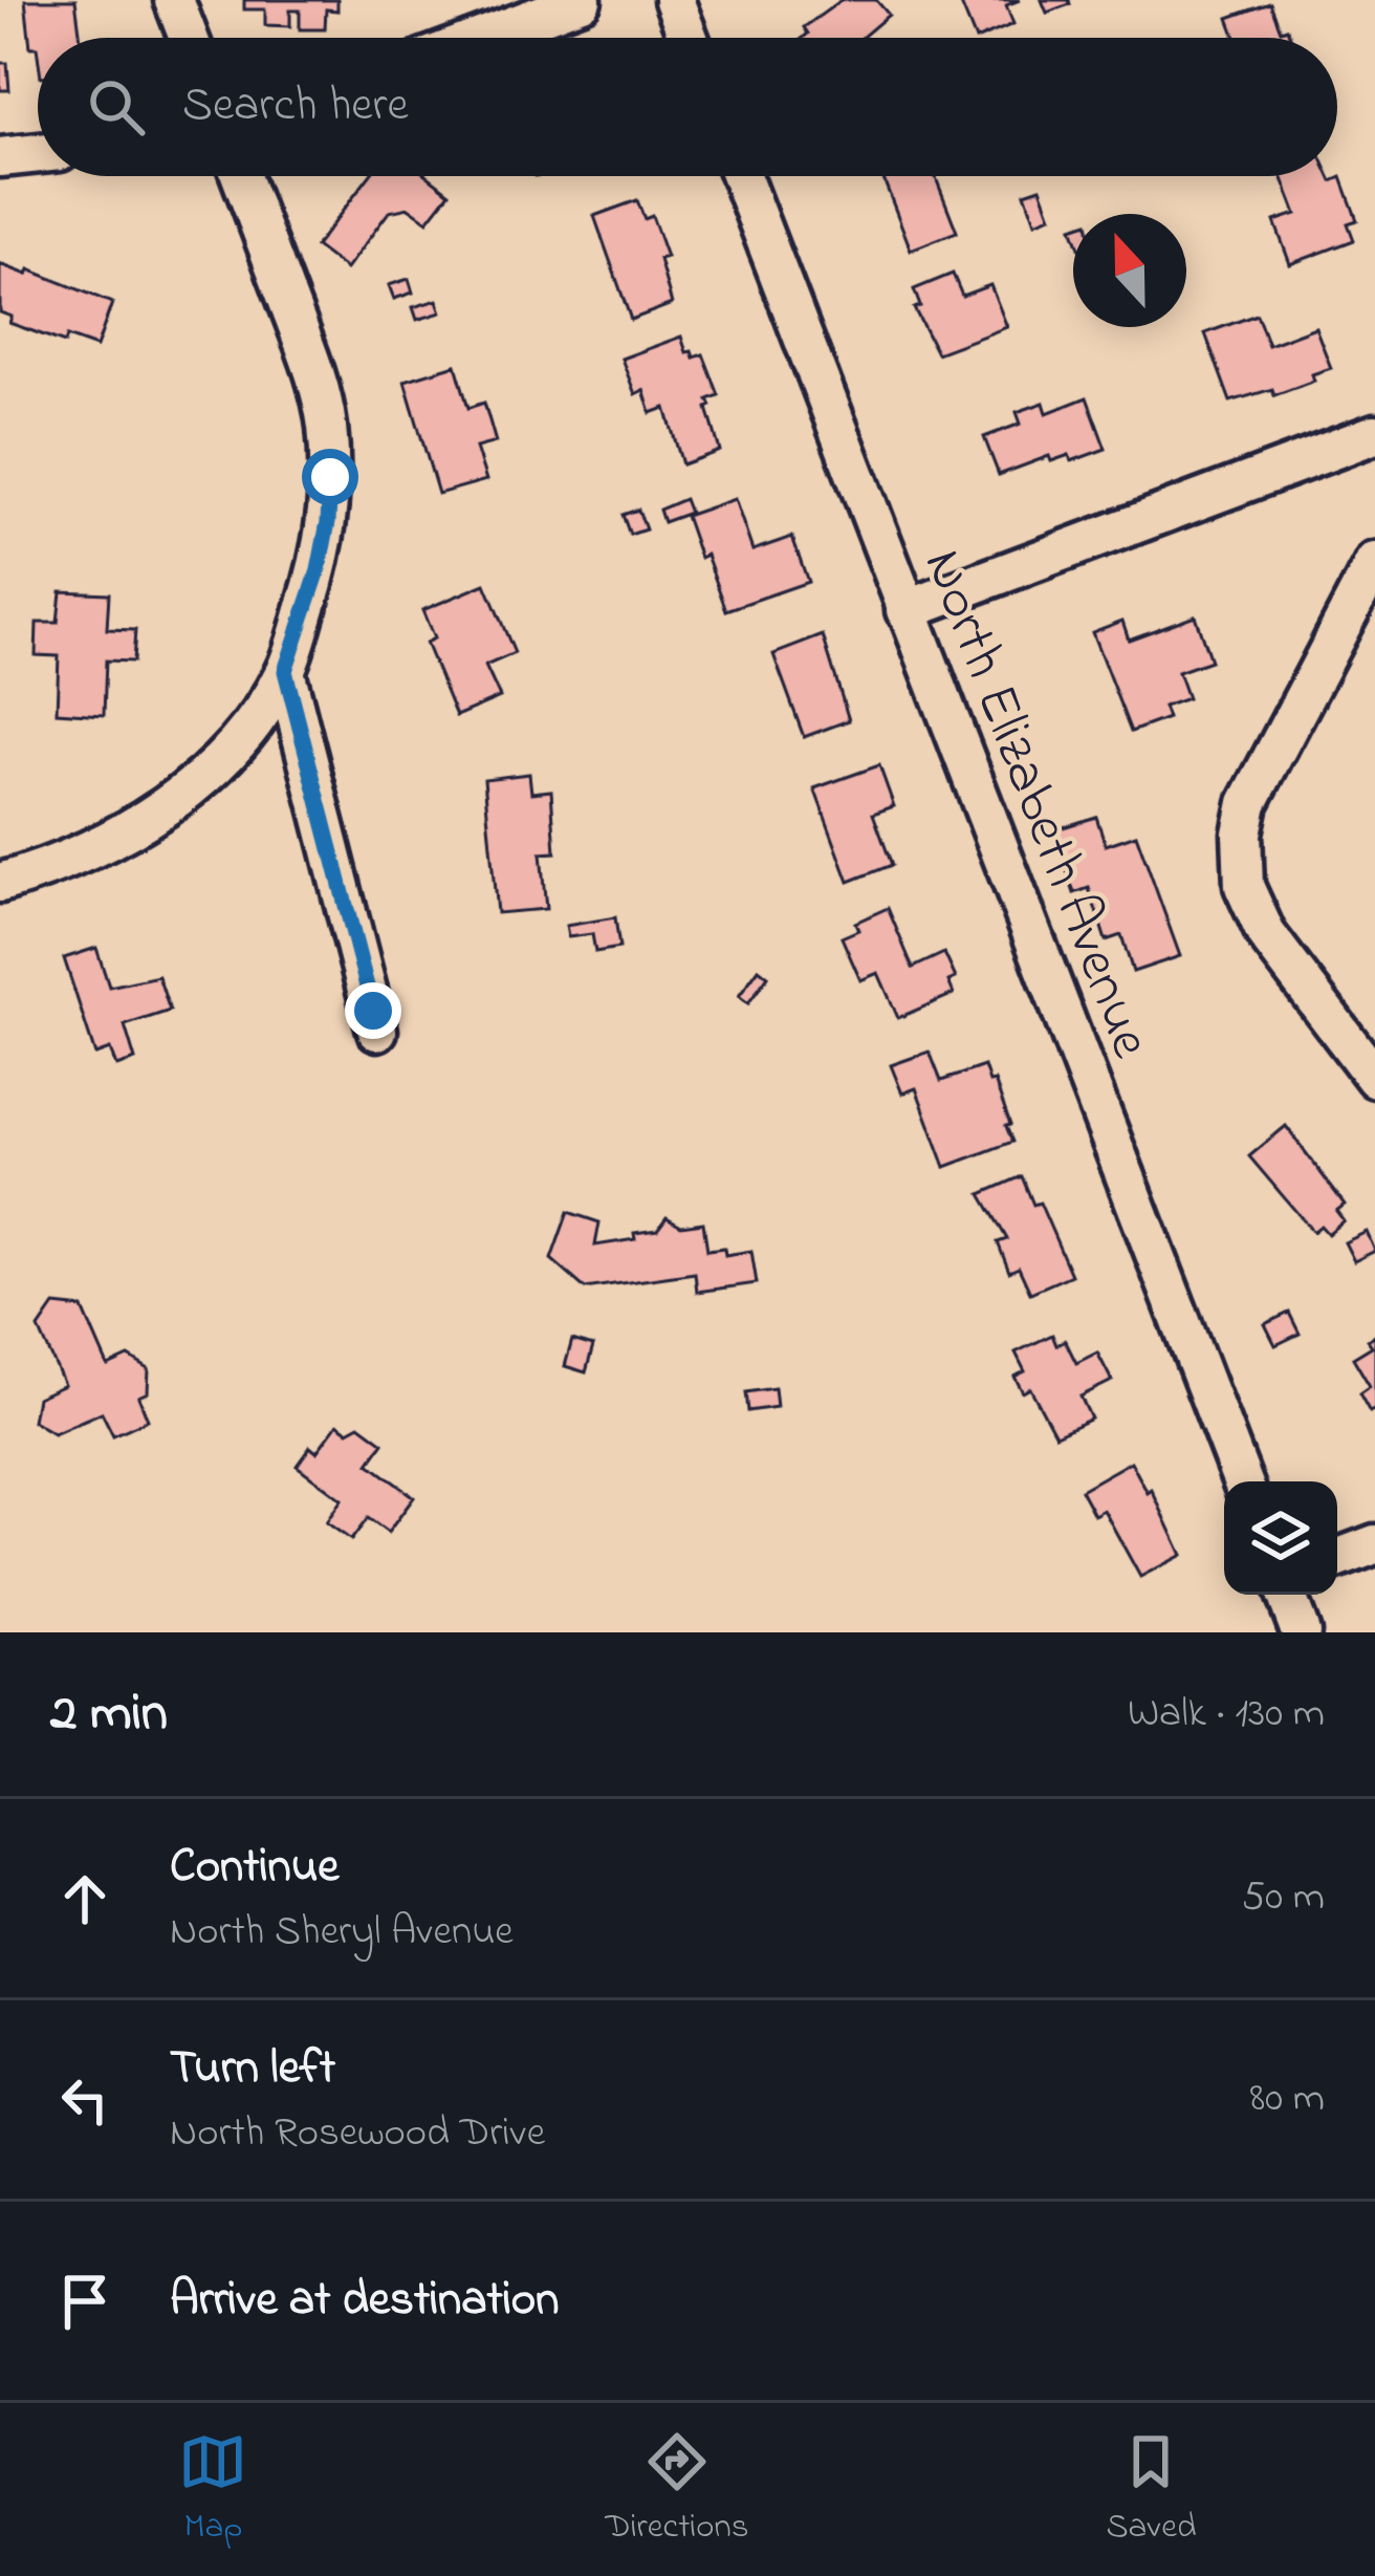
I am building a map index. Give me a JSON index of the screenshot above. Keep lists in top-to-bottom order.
{
  "streets": {
    "street": ["North Elizabeth Avenue"]
  },
  "north": "top",
  "page": {
    "search": "Search here",
    "heading": ["2 min", "Walk · 130 m"],
    "list": [
      ["Continue", "North Sheryl Avenue", "50 m"],
      ["Turn left", "North Rosewood Drive", "80 m"],
      "Arrive at destination"
    ],
    "nav": ["Map", "Directions", "Saved"]
  }
}
